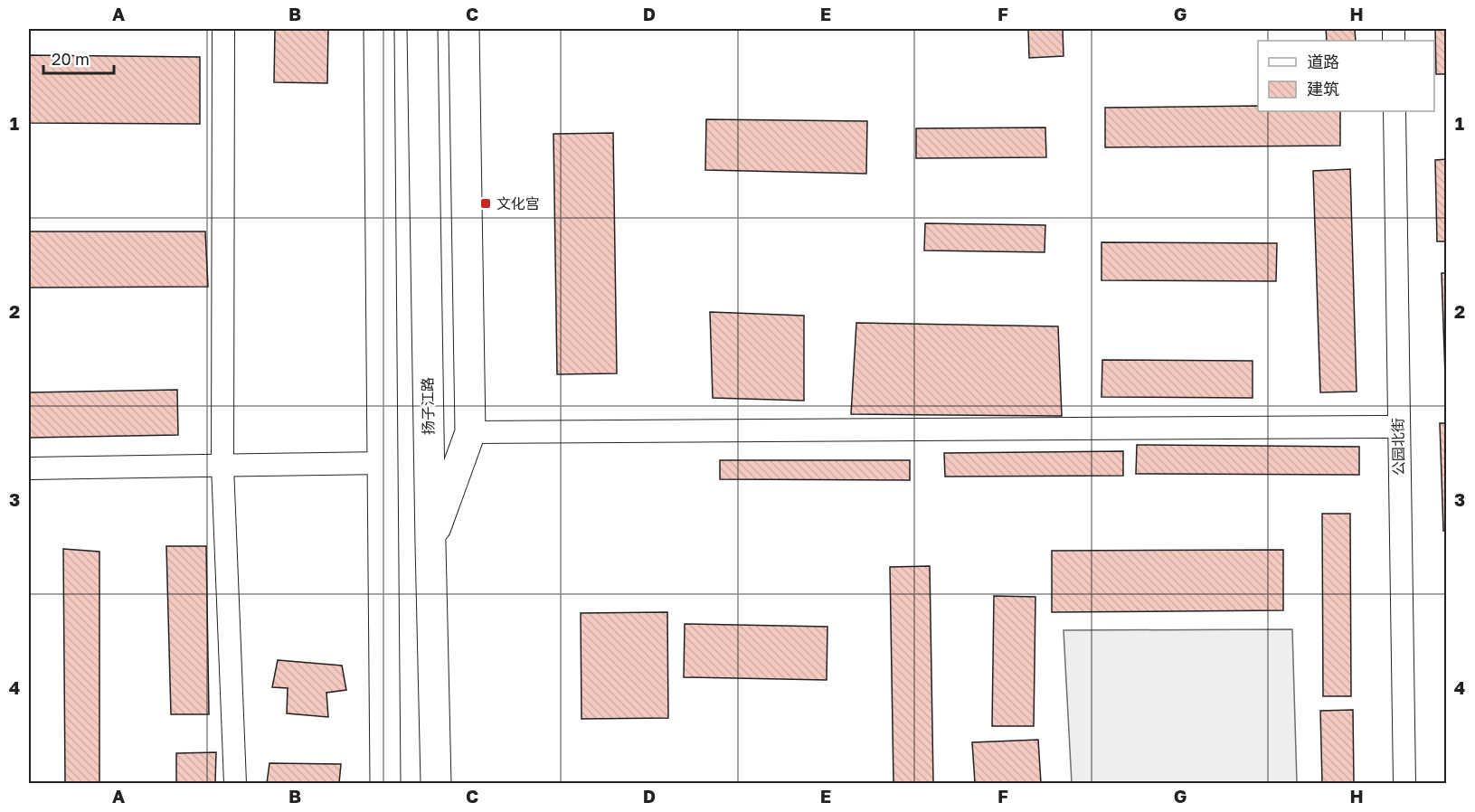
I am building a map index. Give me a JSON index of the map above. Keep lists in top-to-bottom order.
{
  "streets": {
    "main road": ["扬子江路"],
    "street": ["公园北街"]
  },
  "places": {
    "transit": ["文化宫"]
  },
  "legend": ["道路", "建筑"],
  "scale_bar": "20 m",
  "grid": {
    "columns": [
      "A",
      "B",
      "C",
      "D",
      "E",
      "F",
      "G",
      "H"
    ],
    "rows": [
      "1",
      "2",
      "3",
      "4"
    ]
  }
}
